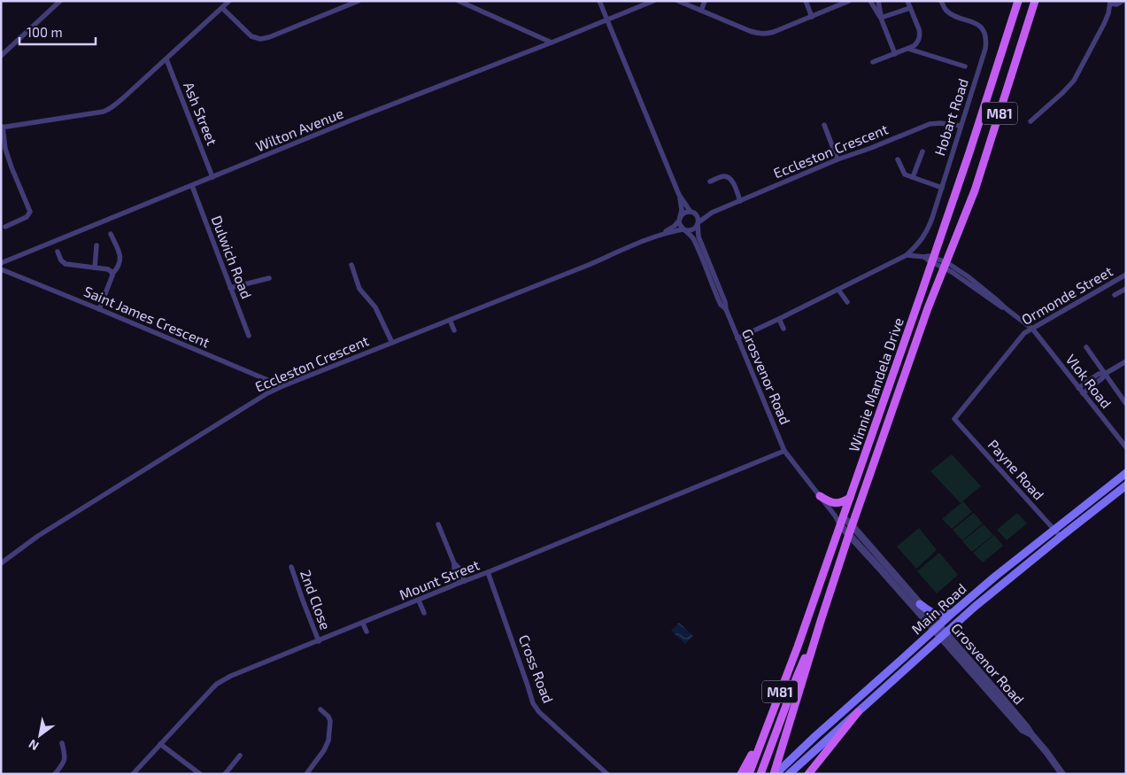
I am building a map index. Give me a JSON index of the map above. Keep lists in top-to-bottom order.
{
  "streets": {
    "main road": ["M81", "Winnie Mandela Drive", "Main Road"],
    "street": [
      "Ash Street",
      "Hobart Road",
      "Wilton Avenue",
      "Eccleston Crescent",
      "Dulwich Road",
      "Ormonde Street",
      "Saint James Crescent",
      "Grosvenor Road",
      "Vlok Road",
      "Payne Road",
      "Mount Street",
      "2nd Close",
      "Cross Road"
    ]
  },
  "crossings": [
    ["Ash Street", "Wilton Avenue"],
    ["Hobart Road", "Eccleston Crescent"],
    ["Hobart Road", "Grosvenor Road"],
    ["Wilton Avenue", "Dulwich Road"],
    ["Eccleston Crescent", "Saint James Crescent"],
    ["Eccleston Crescent", "Grosvenor Road"],
    ["Ormonde Street", "Vlok Road"],
    ["Ormonde Street", "Winnie Mandela Drive"],
    ["Ormonde Street", "Payne Road"],
    ["Grosvenor Road", "Winnie Mandela Drive"],
    ["Grosvenor Road", "Mount Street"],
    ["Grosvenor Road", "Main Road"],
    ["Winnie Mandela Drive", "Main Road"],
    ["Payne Road", "Main Road"],
    ["Mount Street", "2nd Close"],
    ["Mount Street", "Cross Road"]
  ],
  "scale_bar": "100 m",
  "north": "bottom left"
}
